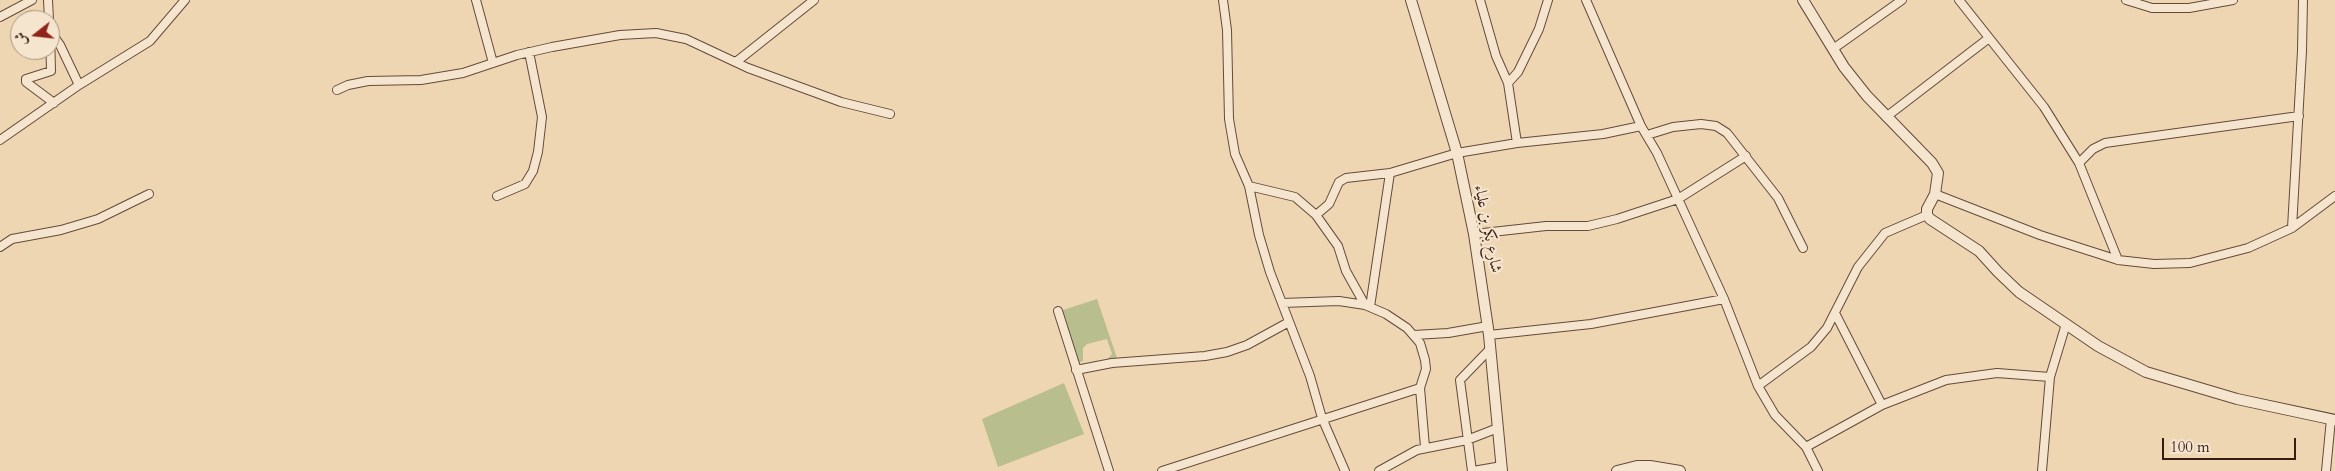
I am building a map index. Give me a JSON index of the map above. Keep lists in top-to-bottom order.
{
  "streets": {
    "street": ["شارع بكر بن علياء"]
  },
  "scale_bar": "100 m",
  "north": "left"
}
